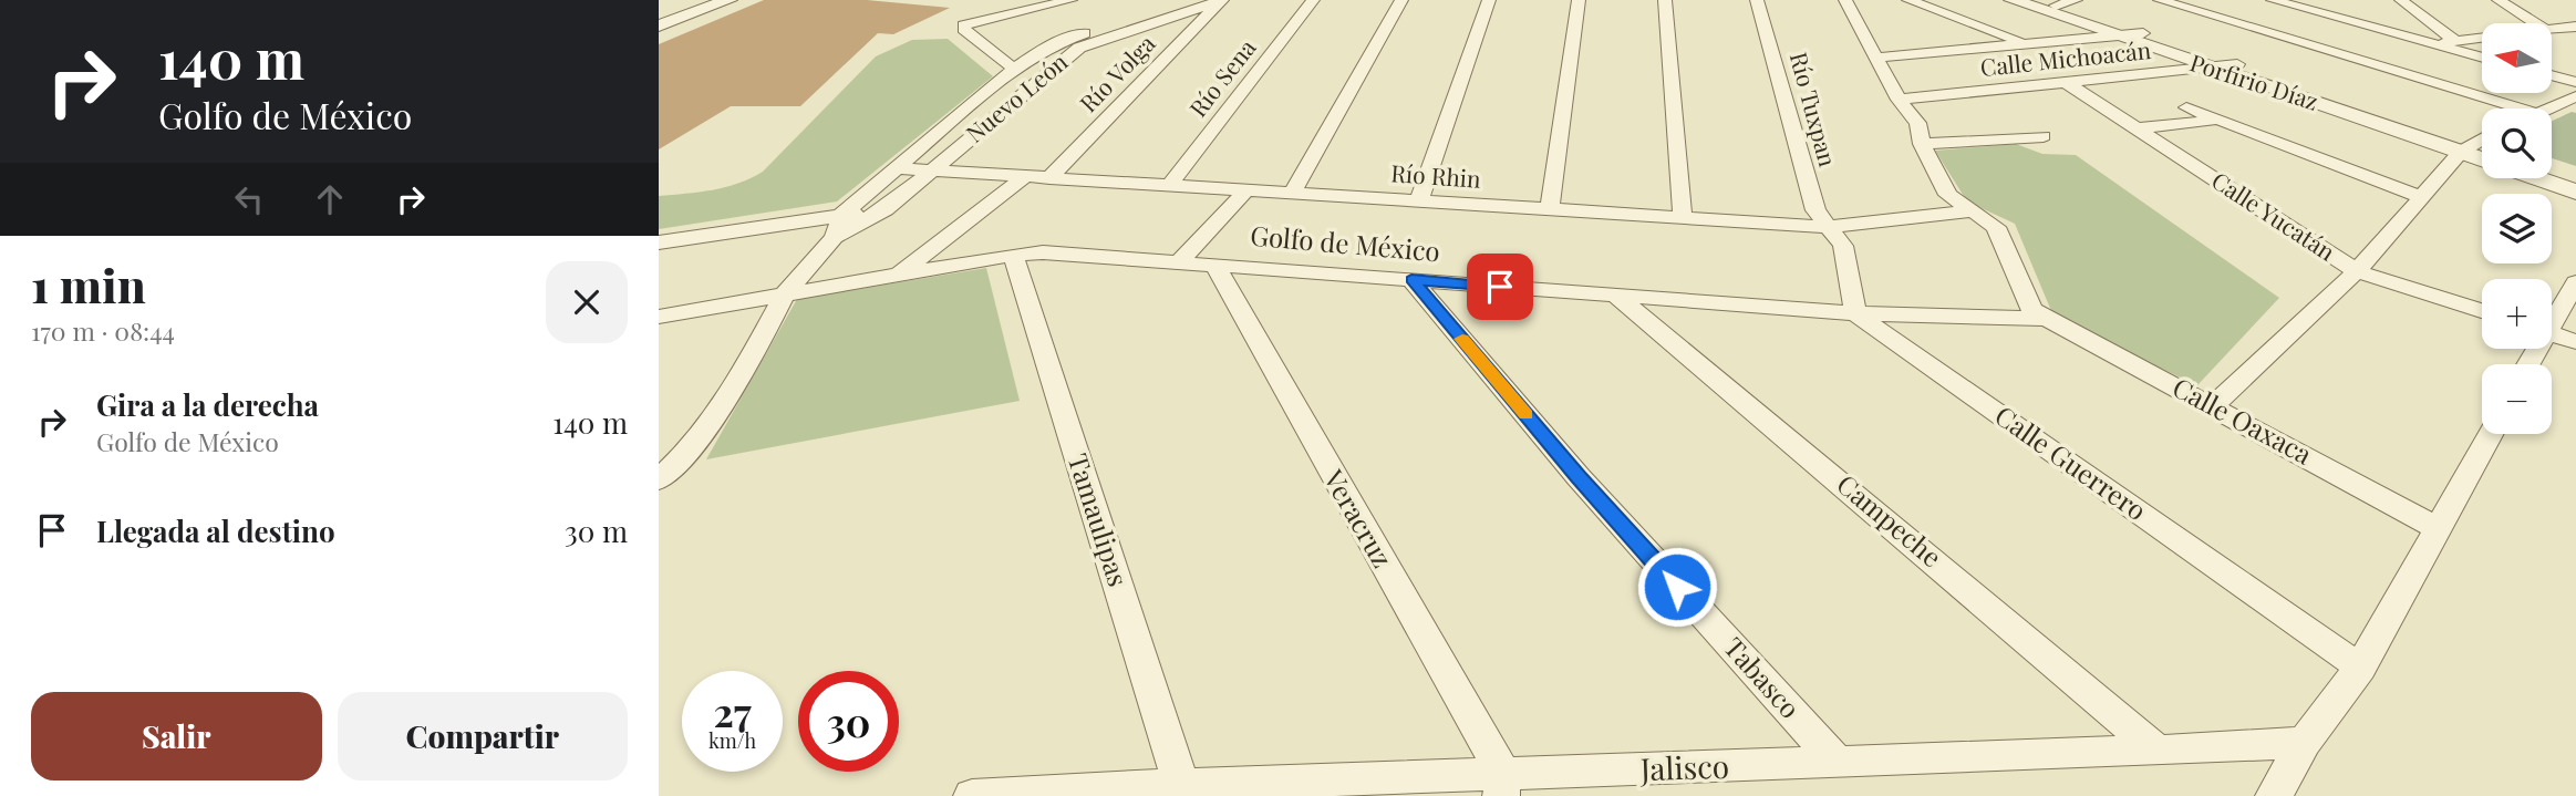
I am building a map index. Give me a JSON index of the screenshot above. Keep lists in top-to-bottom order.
{
  "streets": {
    "street": [
      "Calle Michoacán",
      "Río Volga",
      "Río Sena",
      "Porfirio Díaz",
      "Nuevo León",
      "Río Tuxpan",
      "Río Rhin",
      "Calle Yucatán",
      "Golfo de México",
      "Calle Oaxaca",
      "Calle Guerrero",
      "Veracruz",
      "Tamaulipas",
      "Campeche",
      "Tabasco",
      "Jalisco"
    ]
  },
  "crossings": [
    ["Calle Michoacán", "Porfirio Díaz"],
    ["Calle Michoacán", "Calle Yucatán"],
    ["Río Volga", "Nuevo León"],
    ["Río Volga", "Río Rhin"],
    ["Río Sena", "Río Rhin"],
    ["Nuevo León", "Río Rhin"],
    ["Nuevo León", "Golfo de México"],
    ["Río Tuxpan", "Río Rhin"],
    ["Golfo de México", "Calle Oaxaca"],
    ["Golfo de México", "Calle Guerrero"],
    ["Golfo de México", "Veracruz"],
    ["Golfo de México", "Tamaulipas"],
    ["Golfo de México", "Campeche"],
    ["Golfo de México", "Tabasco"],
    ["Veracruz", "Jalisco"],
    ["Tamaulipas", "Jalisco"],
    ["Campeche", "Jalisco"],
    ["Tabasco", "Jalisco"]
  ],
  "north": "left",
  "page": {
    "turn": ["140 m", "Golfo de México"],
    "map_buttons": ["+", "−"],
    "heading": ["1 min", "170 m · 08:44"],
    "list": [
      {
        "name": "Gira a la derecha",
        "note": "Golfo de México",
        "value": "140 m"
      },
      {
        "name": "Llegada al destino",
        "value": "30 m"
      }
    ],
    "speed": "27 km/h",
    "limit": "30",
    "buttons": ["Salir", "Compartir"]
  }
}
